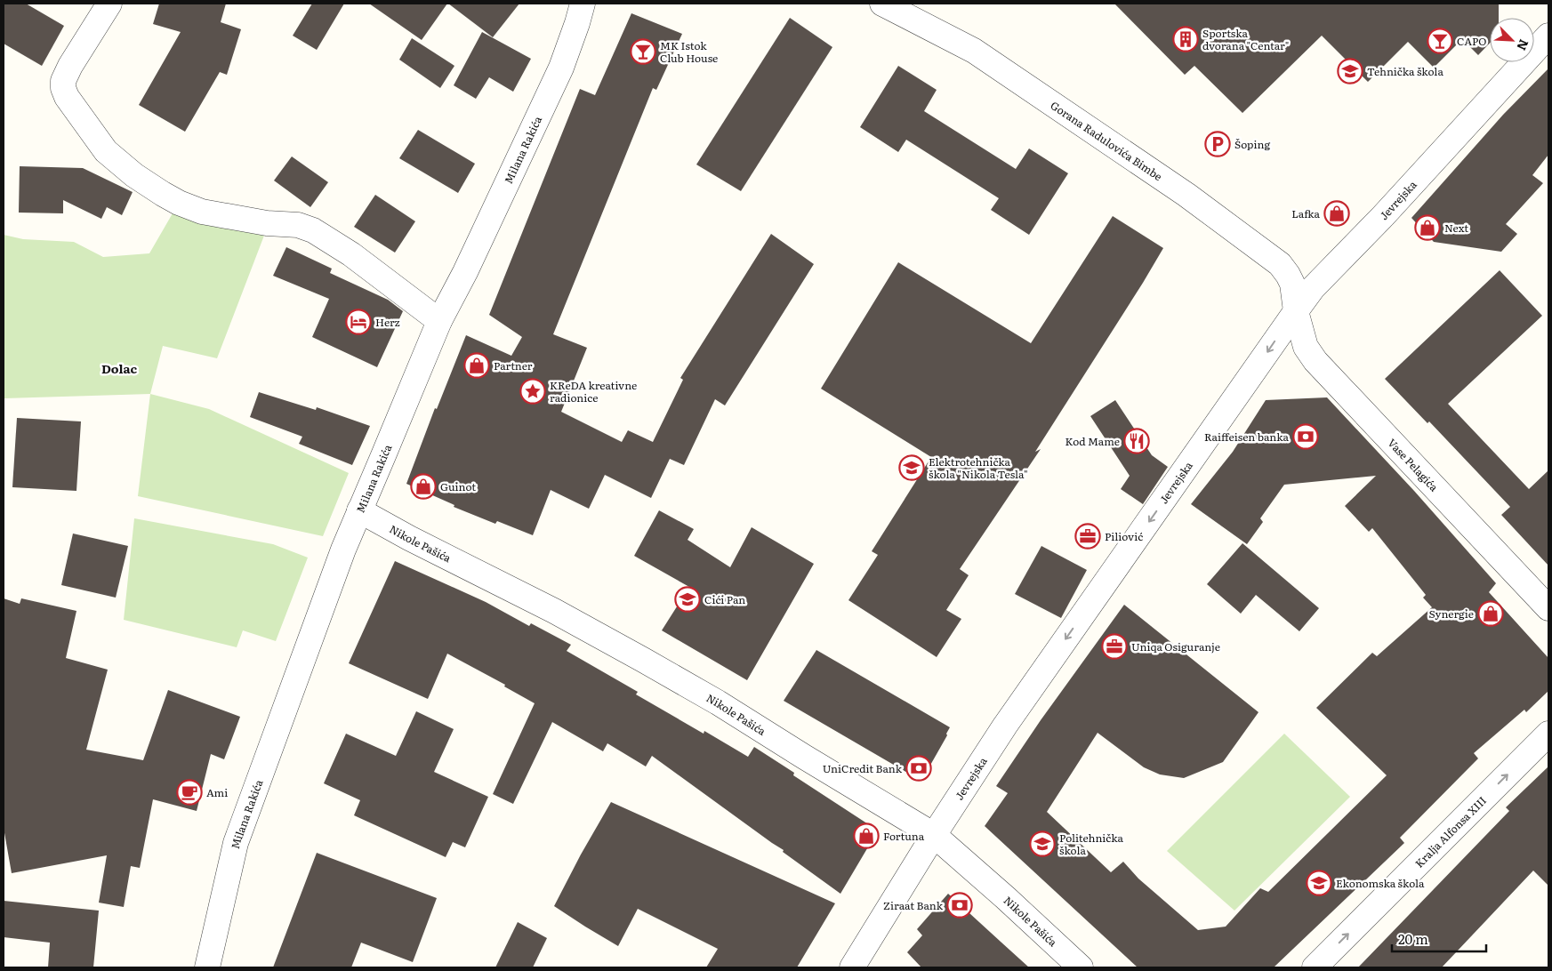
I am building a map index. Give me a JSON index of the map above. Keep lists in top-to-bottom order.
{
  "streets": {
    "street": [
      "Gorana Radulovića Bimbe",
      "Milana Rakića",
      "Jevrejska",
      "Vase Pelagića",
      "Nikole Pašića",
      "Kralja Alfonsa XIII"
    ]
  },
  "crossings": [
    ["Gorana Radulovića Bimbe", "Jevrejska"],
    ["Gorana Radulovića Bimbe", "Vase Pelagića"],
    ["Milana Rakića", "Nikole Pašića"],
    ["Jevrejska", "Vase Pelagića"],
    ["Jevrejska", "Nikole Pašića"]
  ],
  "one_way": ["Jevrejska", "Kralja Alfonsa XIII"],
  "districts": ["Dolac"],
  "places": {
    "building": ["Sportska dvorana \"Centar\""],
    "bar": ["CAPO", "MK Istok Club House"],
    "school or university": [
      "Tehnička škola",
      "Elektrotehnička škola \"Nikola Tesla\"",
      "Cići Pan",
      "Politehnička škola",
      "Ekonomska škola"
    ],
    "parking": ["Šoping"],
    "shop": [
      "Lafka",
      "Next",
      "Partner",
      "Guinot",
      "Synergie",
      "Fortuna"
    ],
    "hotel": ["Herz"],
    "place": ["KReDA kreativne radionice"],
    "bank": ["Raiffeisen banka", "UniCredit Bank", "Ziraat Bank"],
    "restaurant": ["Kod Mame"],
    "office": ["Piliović", "Uniqa Osiguranje"],
    "cafe": ["Ami"]
  },
  "scale_bar": "20 m",
  "north": "bottom right"
}
